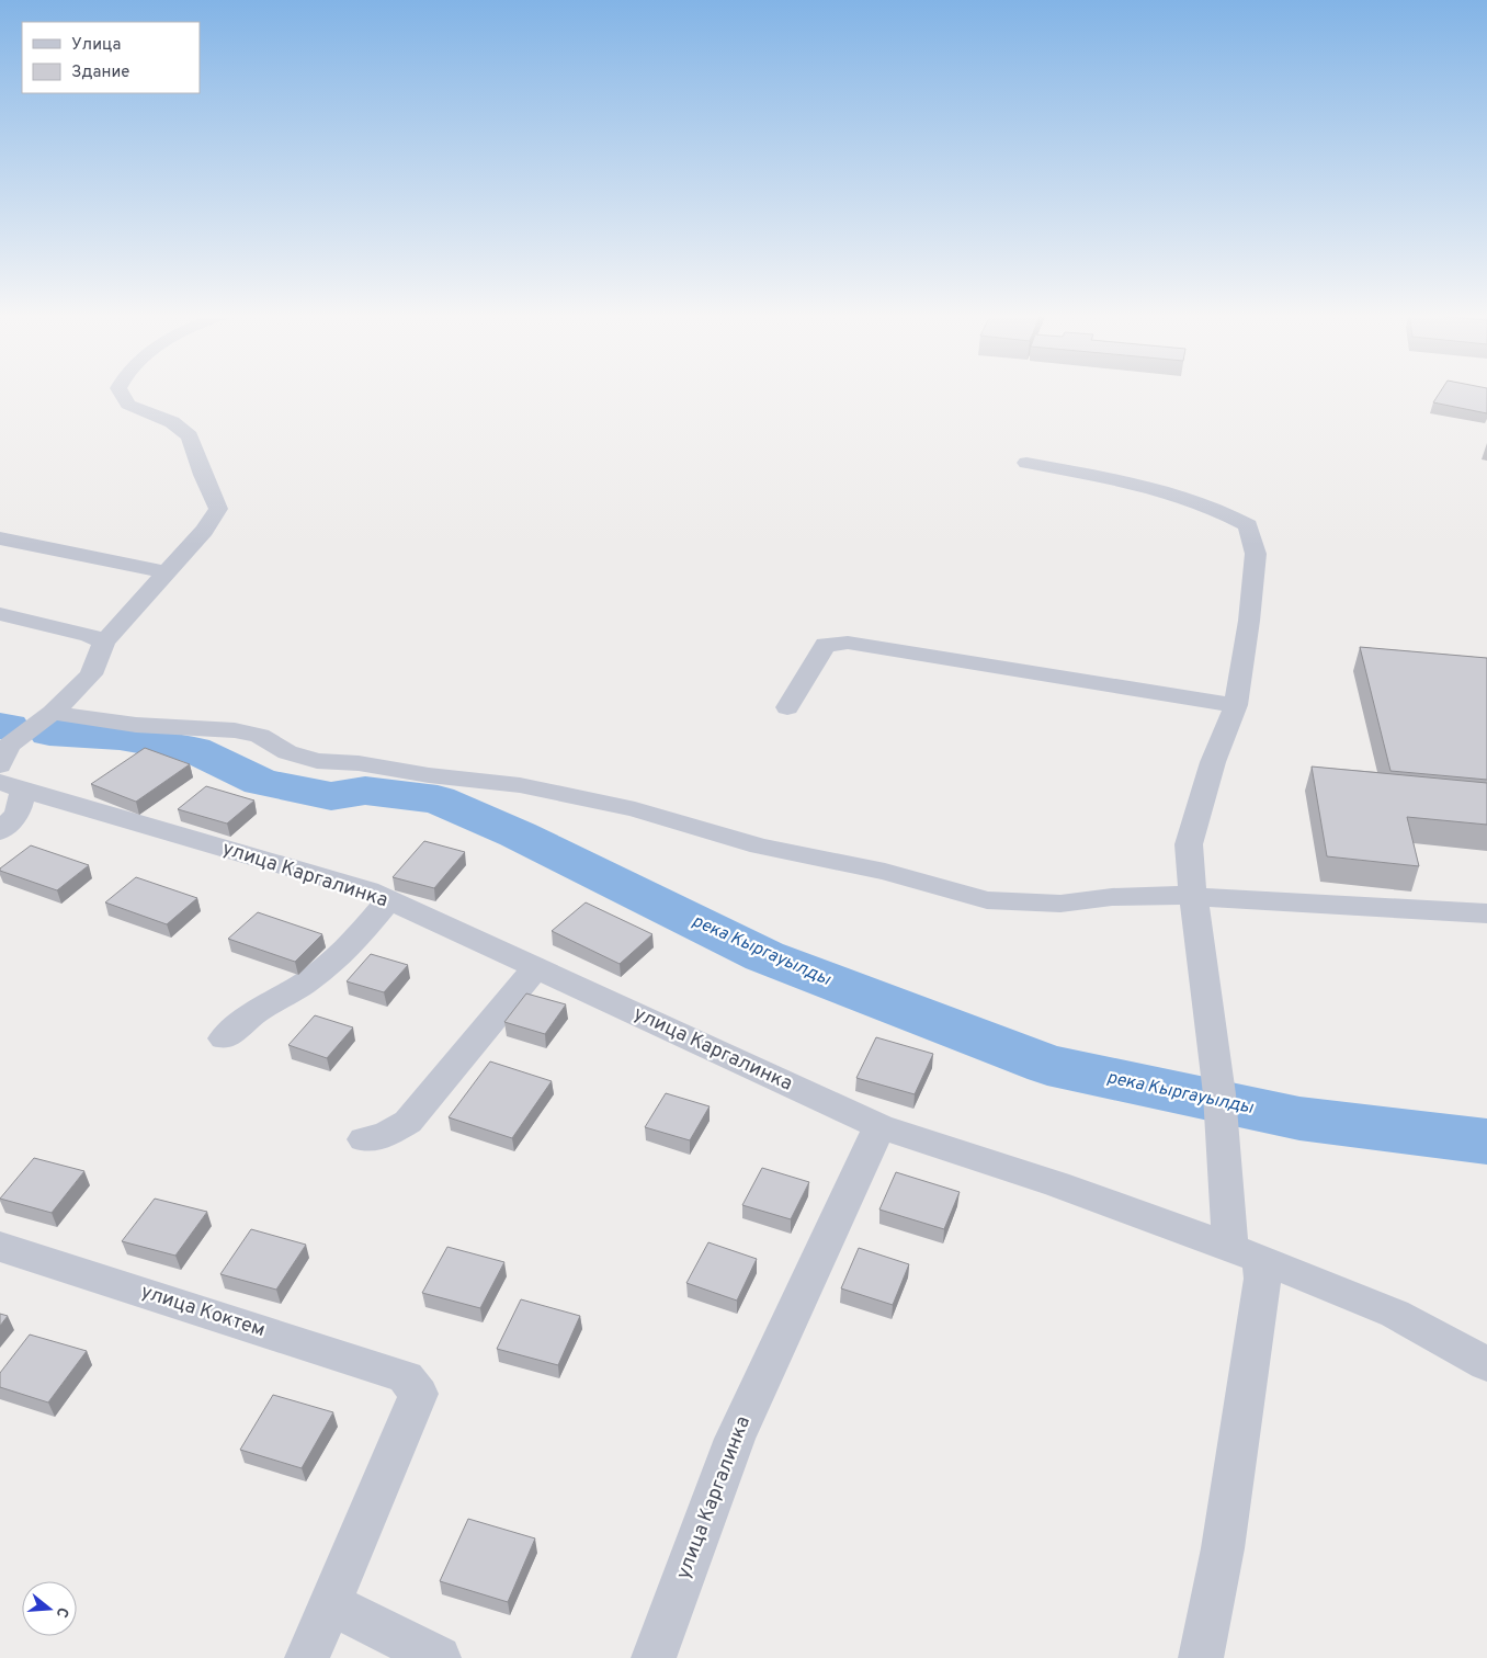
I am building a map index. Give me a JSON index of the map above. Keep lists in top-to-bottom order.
{
  "streets": {
    "street": ["улица Каргалинка", "улица Коктем"]
  },
  "water": ["река Кыргауылды"],
  "legend": ["Улица", "Здание"],
  "north": "right"
}
